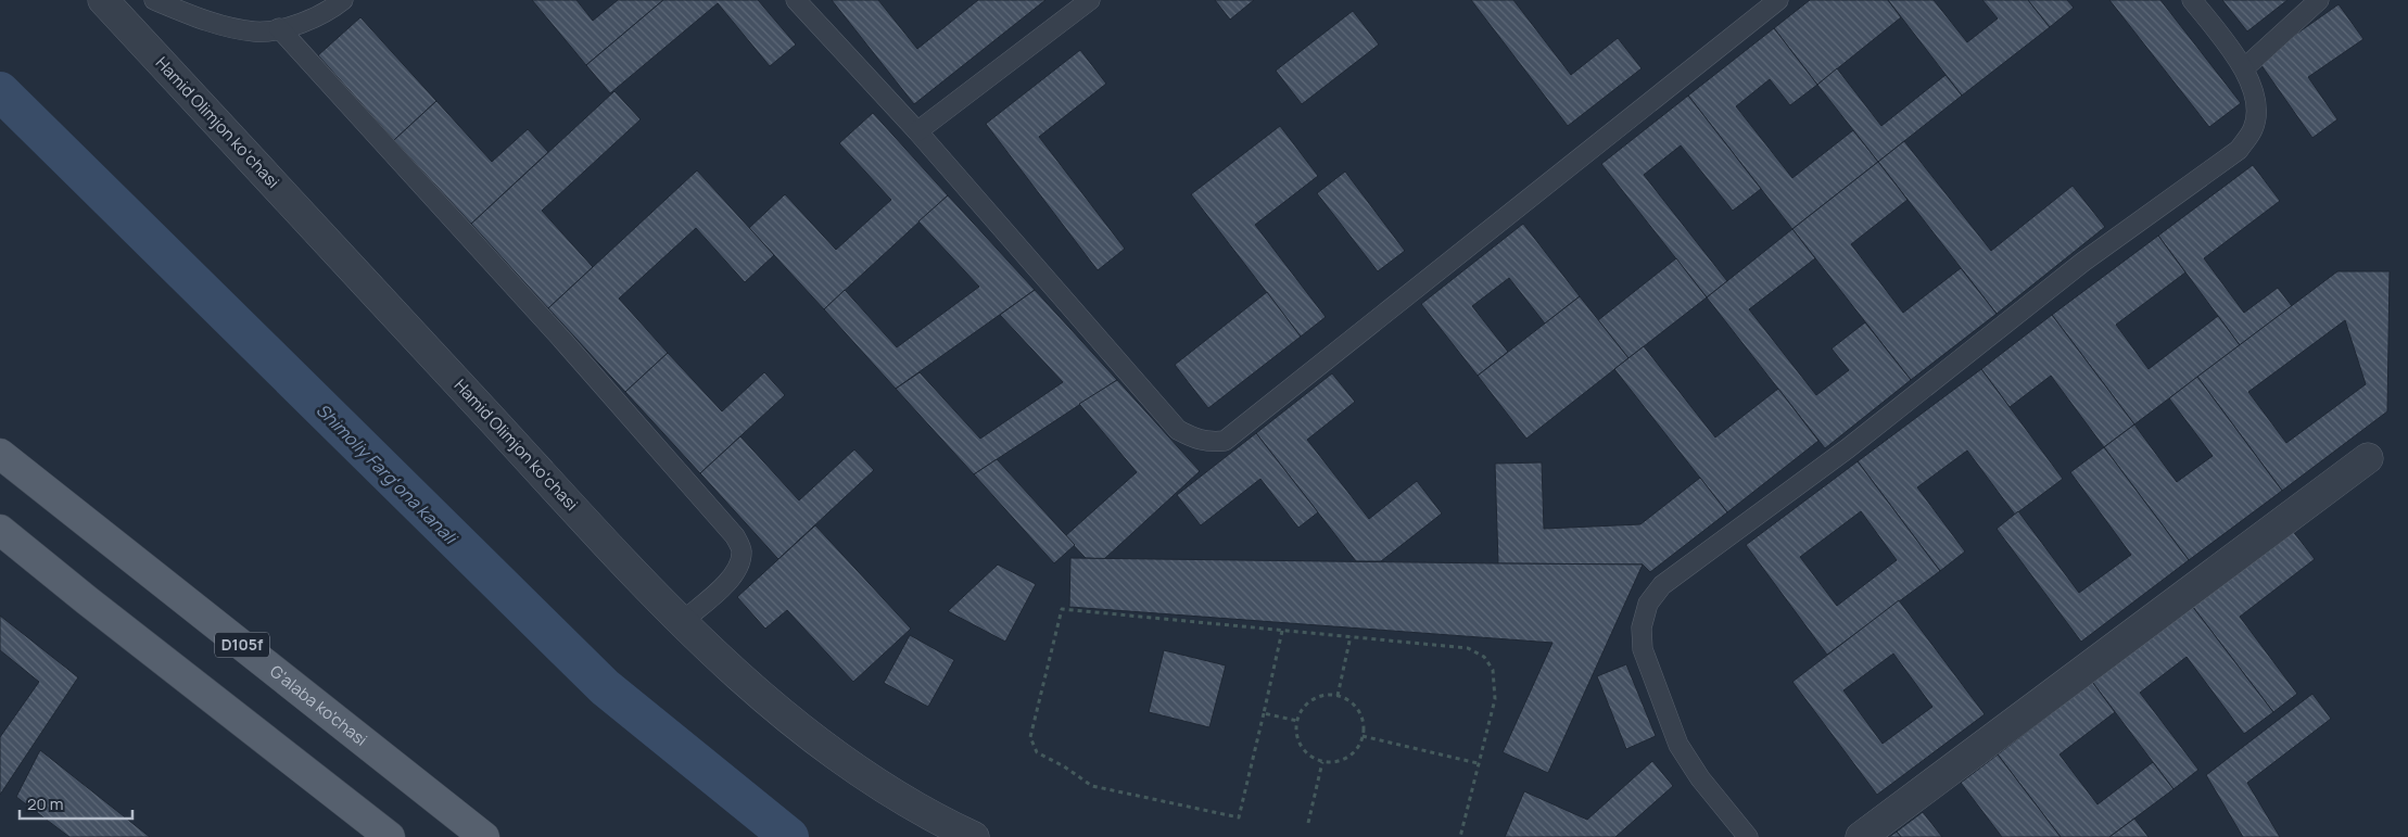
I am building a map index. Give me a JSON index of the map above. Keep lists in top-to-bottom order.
{
  "streets": {
    "main road": ["D105f", "G'alaba ko'chasi"],
    "street": ["Hamid Olimjon koʻchasi"]
  },
  "water": ["Shimoliy Fargʻona kanali"],
  "scale_bar": "20 m"
}
